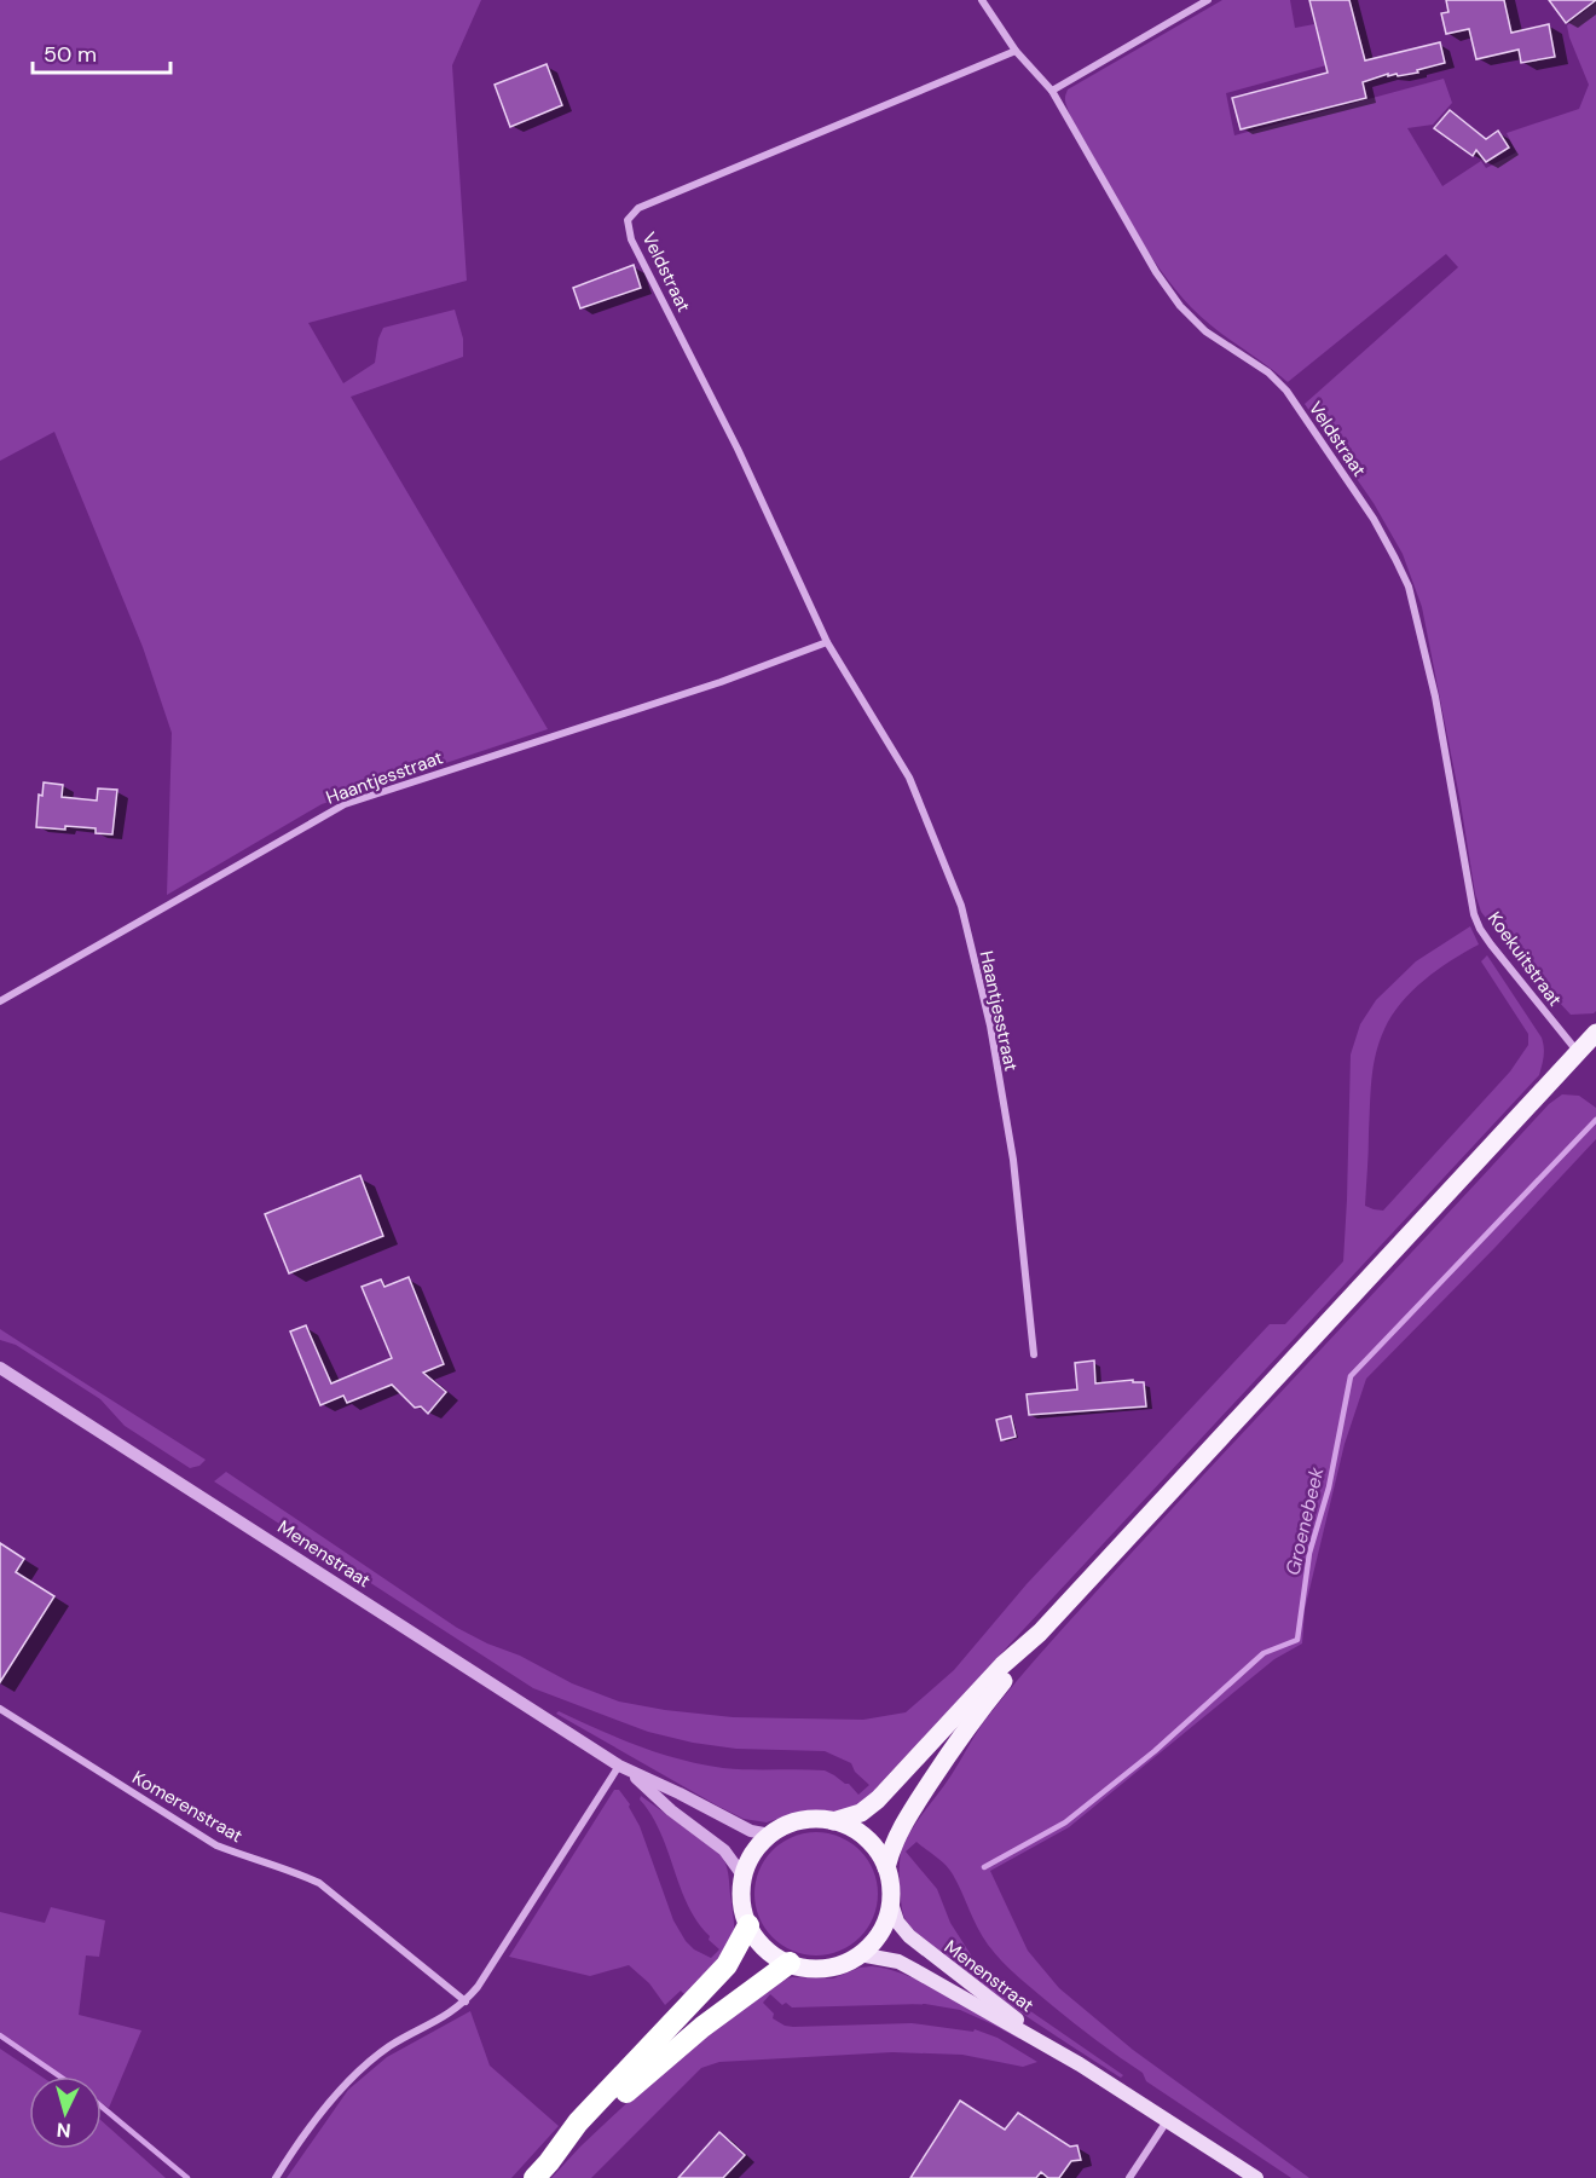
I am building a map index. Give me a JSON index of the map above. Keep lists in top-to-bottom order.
{
  "streets": {
    "main road": ["Menenstraat"],
    "street": [
      "Veldstraat",
      "Haantjesstraat",
      "Koekuitstraat",
      "Komerenstraat"
    ]
  },
  "crossings": [
    ["Veldstraat", "Haantjesstraat"],
    ["Veldstraat", "Koekuitstraat"]
  ],
  "water": ["Groenebeek"],
  "scale_bar": "50 m",
  "north": "bottom"
}
